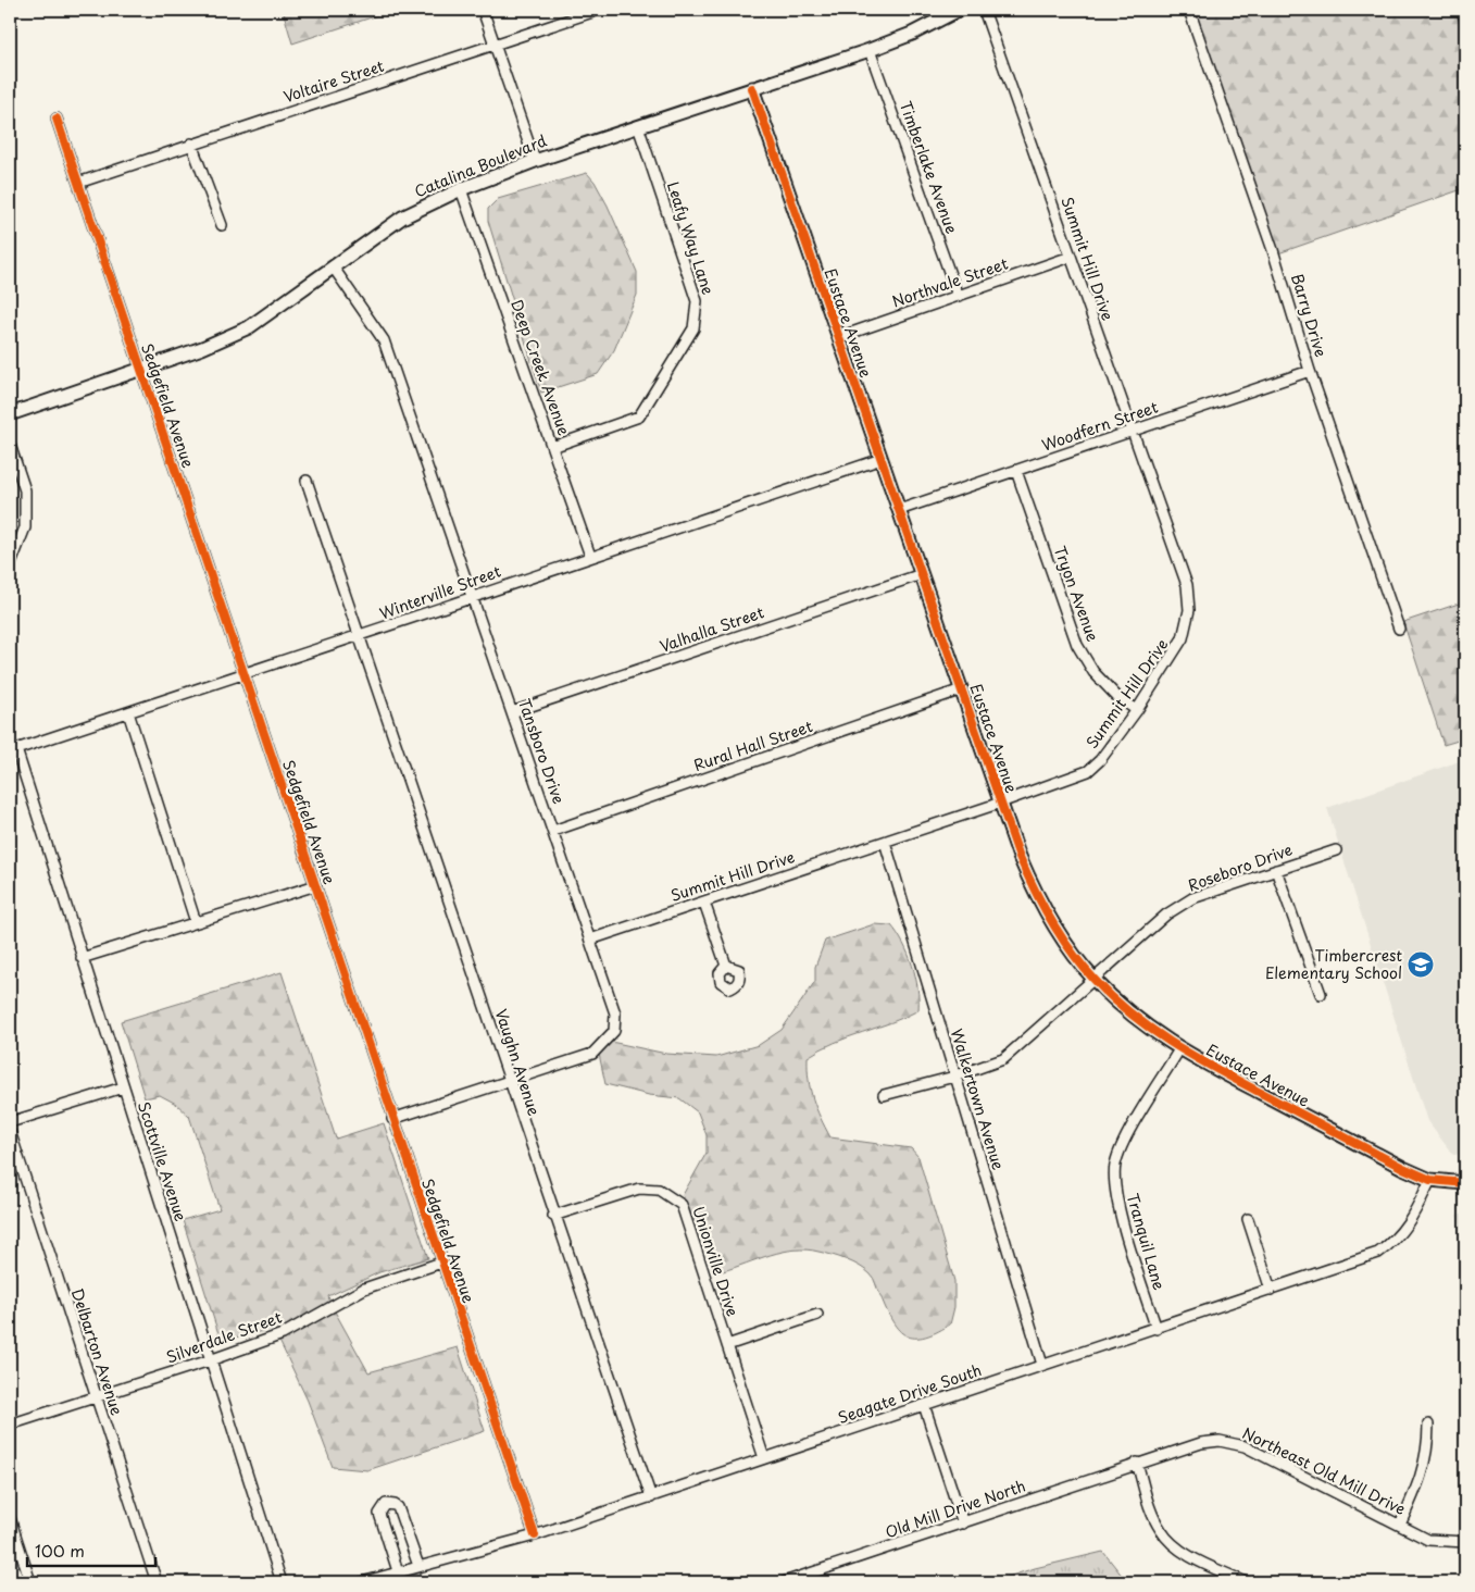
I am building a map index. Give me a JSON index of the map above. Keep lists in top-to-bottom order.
{
  "streets": {
    "street": [
      "Voltaire Street",
      "Catalina Boulevard",
      "Timberlake Avenue",
      "Leafy Way Lane",
      "Summit Hill Drive",
      "Northvale Street",
      "Barry Drive",
      "Eustace Avenue",
      "Deep Creek Avenue",
      "Sedgefield Avenue",
      "Woodfern Street",
      "Winterville Street",
      "Tryon Avenue",
      "Valhalla Street",
      "Rural Hall Street",
      "Tansboro Drive",
      "Roseboro Drive",
      "Vaughn Avenue",
      "Walkertown Avenue",
      "Scottville Avenue",
      "Tranquil Lane",
      "Unionville Drive",
      "Silverdale Street",
      "Delbarton Avenue",
      "Seagate Drive South",
      "Northeast Old Mill Drive",
      "Old Mill Drive North"
    ]
  },
  "crossings": [
    ["Voltaire Street", "Sedgefield Avenue"],
    ["Catalina Boulevard", "Timberlake Avenue"],
    ["Catalina Boulevard", "Leafy Way Lane"],
    ["Catalina Boulevard", "Eustace Avenue"],
    ["Catalina Boulevard", "Deep Creek Avenue"],
    ["Catalina Boulevard", "Sedgefield Avenue"],
    ["Catalina Boulevard", "Tansboro Drive"],
    ["Timberlake Avenue", "Northvale Street"],
    ["Leafy Way Lane", "Deep Creek Avenue"],
    ["Summit Hill Drive", "Northvale Street"],
    ["Summit Hill Drive", "Eustace Avenue"],
    ["Summit Hill Drive", "Woodfern Street"],
    ["Summit Hill Drive", "Tryon Avenue"],
    ["Summit Hill Drive", "Tansboro Drive"],
    ["Summit Hill Drive", "Walkertown Avenue"],
    ["Northvale Street", "Eustace Avenue"],
    ["Barry Drive", "Woodfern Street"],
    ["Eustace Avenue", "Woodfern Street"],
    ["Eustace Avenue", "Winterville Street"],
    ["Eustace Avenue", "Valhalla Street"],
    ["Eustace Avenue", "Rural Hall Street"],
    ["Eustace Avenue", "Roseboro Drive"],
    ["Eustace Avenue", "Tranquil Lane"],
    ["Eustace Avenue", "Seagate Drive South"],
    ["Deep Creek Avenue", "Winterville Street"],
    ["Sedgefield Avenue", "Winterville Street"],
    ["Sedgefield Avenue", "Tansboro Drive"],
    ["Sedgefield Avenue", "Silverdale Street"],
    ["Sedgefield Avenue", "Seagate Drive South"],
    ["Woodfern Street", "Tryon Avenue"],
    ["Winterville Street", "Tansboro Drive"],
    ["Winterville Street", "Vaughn Avenue"],
    ["Winterville Street", "Scottville Avenue"],
    ["Valhalla Street", "Tansboro Drive"],
    ["Rural Hall Street", "Tansboro Drive"],
    ["Tansboro Drive", "Vaughn Avenue"],
    ["Roseboro Drive", "Walkertown Avenue"],
    ["Vaughn Avenue", "Unionville Drive"],
    ["Vaughn Avenue", "Seagate Drive South"],
    ["Walkertown Avenue", "Seagate Drive South"],
    ["Scottville Avenue", "Silverdale Street"],
    ["Tranquil Lane", "Seagate Drive South"],
    ["Unionville Drive", "Seagate Drive South"],
    ["Silverdale Street", "Delbarton Avenue"],
    ["Northeast Old Mill Drive", "Old Mill Drive North"]
  ],
  "places": {
    "school or university": ["Timbercrest Elementary School"]
  },
  "scale_bar": "100 m"
}
